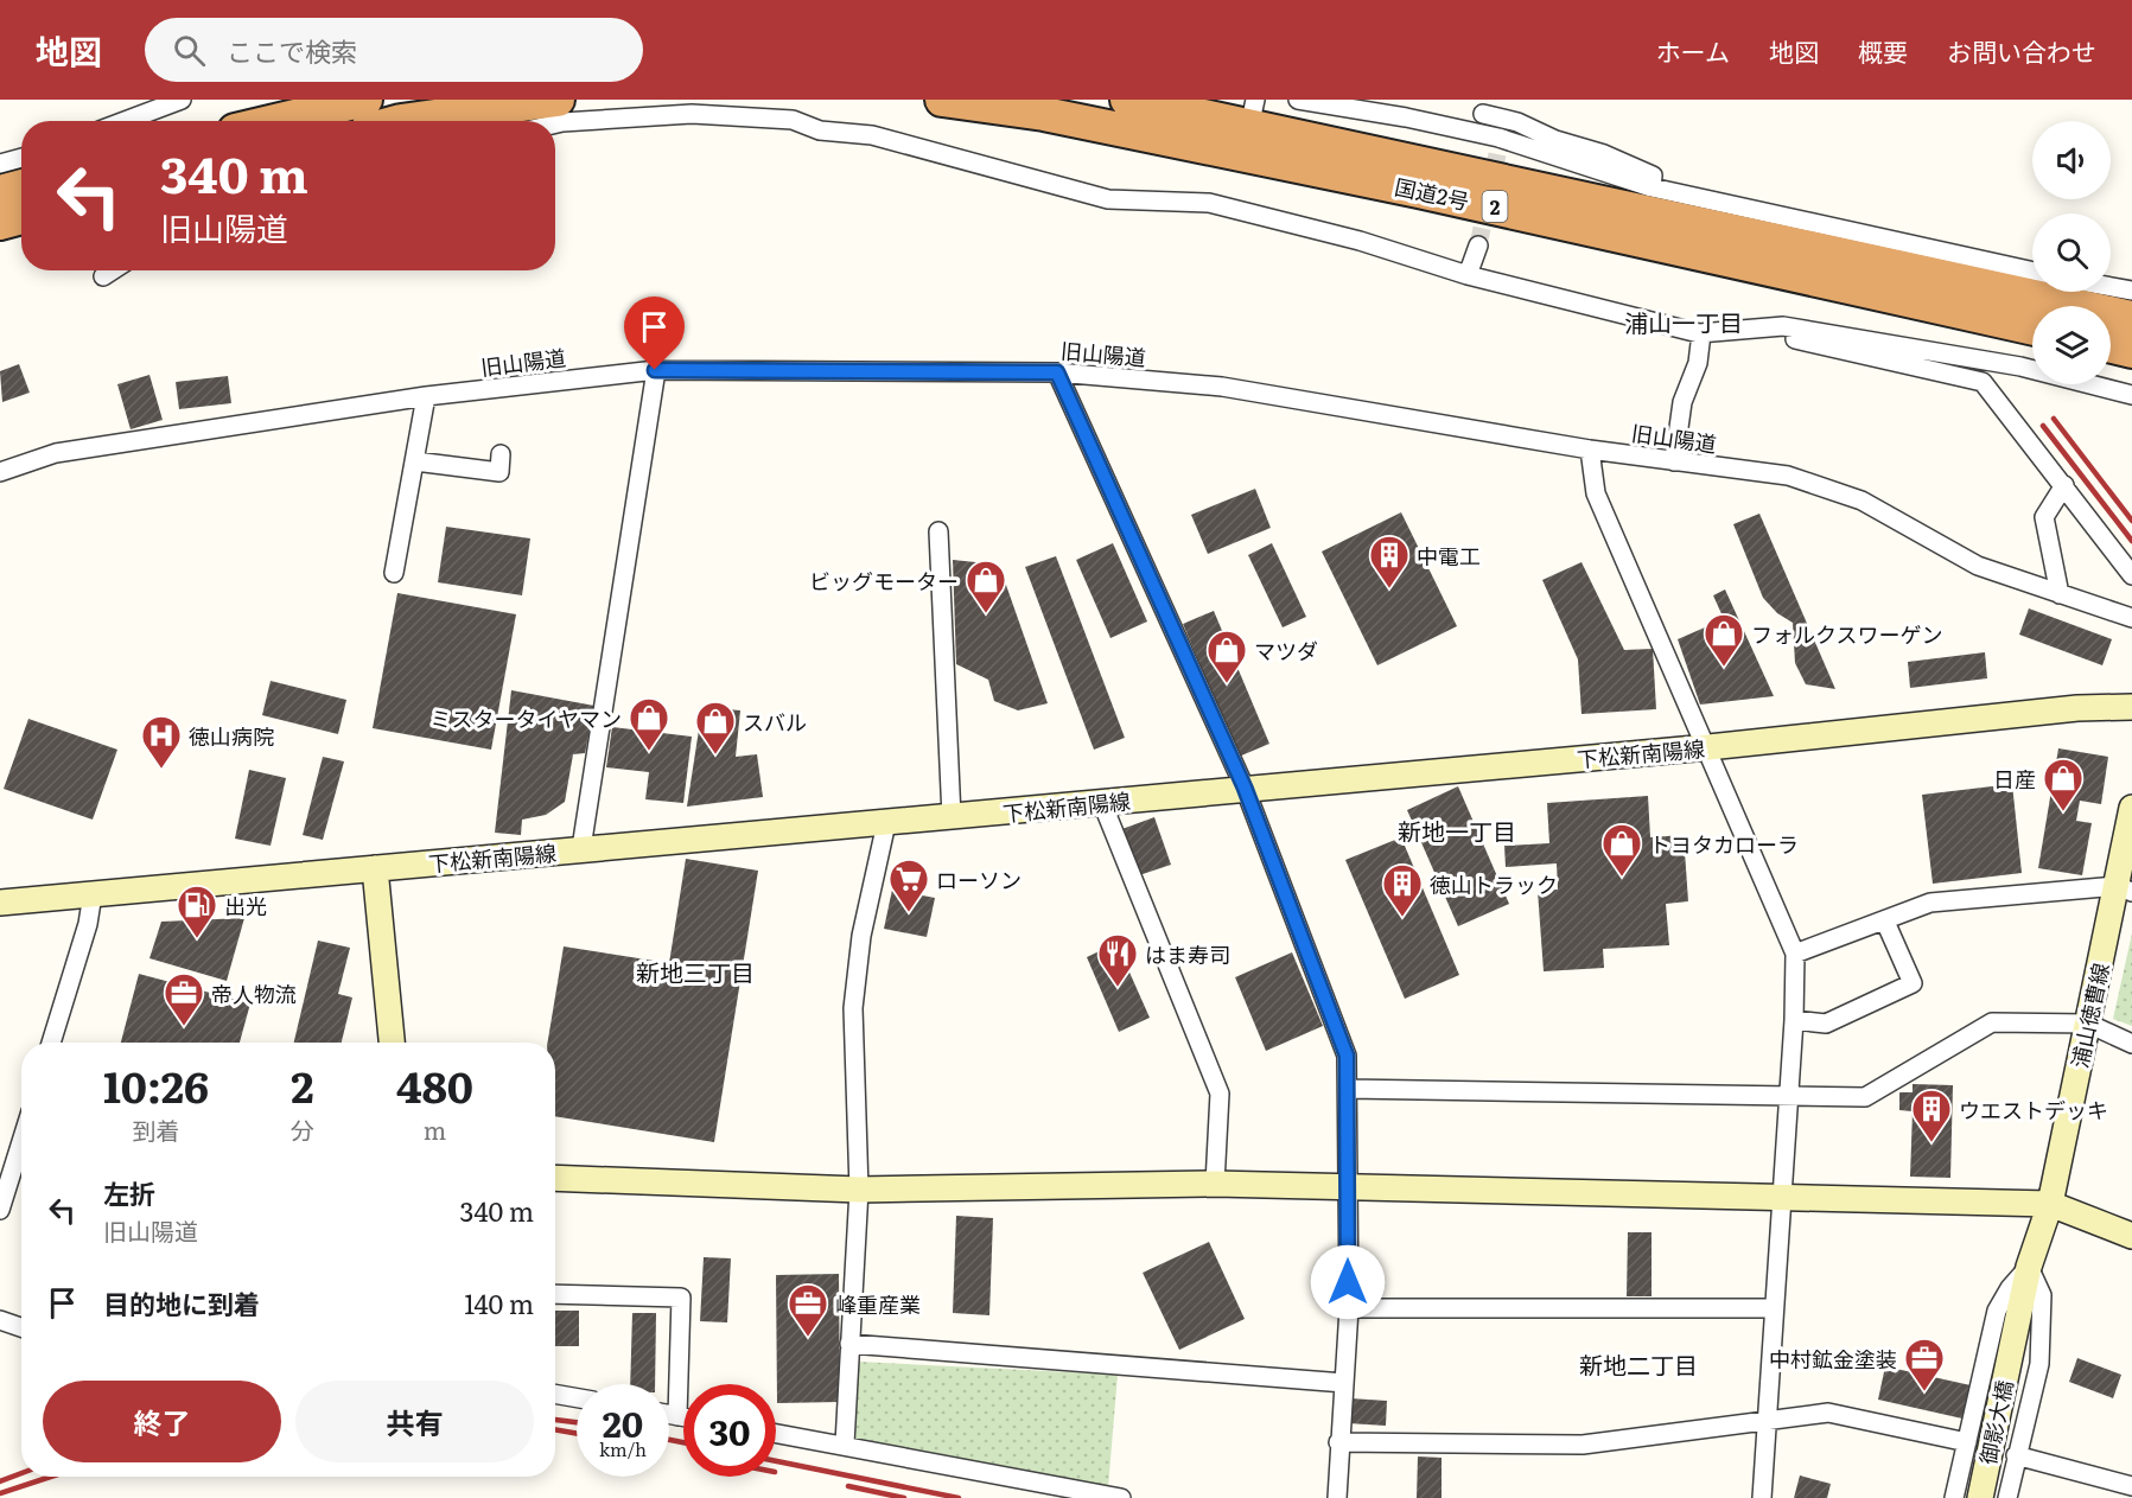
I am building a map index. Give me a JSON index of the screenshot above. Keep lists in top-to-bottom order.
{
  "streets": {
    "highway": ["国道2号", "2"],
    "street": [
      "旧山陽道",
      "下松新南陽線",
      "浦山徳曹線",
      "御影大橋"
    ]
  },
  "crossings": [
    ["浦山徳曹線", "御影大橋"]
  ],
  "districts": [
    "浦山一丁目",
    "新地一丁目",
    "新地三丁目",
    "新地二丁目"
  ],
  "places": {
    "building": ["中電工", "徳山トラック", "ウエストデッキ"],
    "shop": [
      "ビッグモーター",
      "フォルクスワーゲン",
      "マツダ",
      "ミスタータイヤマン",
      "スバル",
      "日産",
      "トヨタカローラ"
    ],
    "hospital": ["徳山病院"],
    "supermarket": ["ローソン"],
    "fuel station": ["出光"],
    "restaurant": ["はま寿司"],
    "office": ["帝人物流", "峰重産業", "中村鉱金塗装"]
  },
  "page": {
    "header": "地図",
    "search": "ここで検索",
    "nav": [
      "ホーム",
      "地図",
      "概要",
      "お問い合わせ"
    ],
    "turn": ["340 m", "旧山陽道"],
    "eta": [
      "10:26",
      "到着",
      "2",
      "分",
      "480",
      "m"
    ],
    "list": [
      {
        "name": "左折",
        "note": "旧山陽道",
        "value": "340 m"
      },
      {
        "name": "目的地に到着",
        "value": "140 m"
      }
    ],
    "buttons": ["終了", "共有"],
    "speed": "20 km/h",
    "limit": "30"
  }
}
